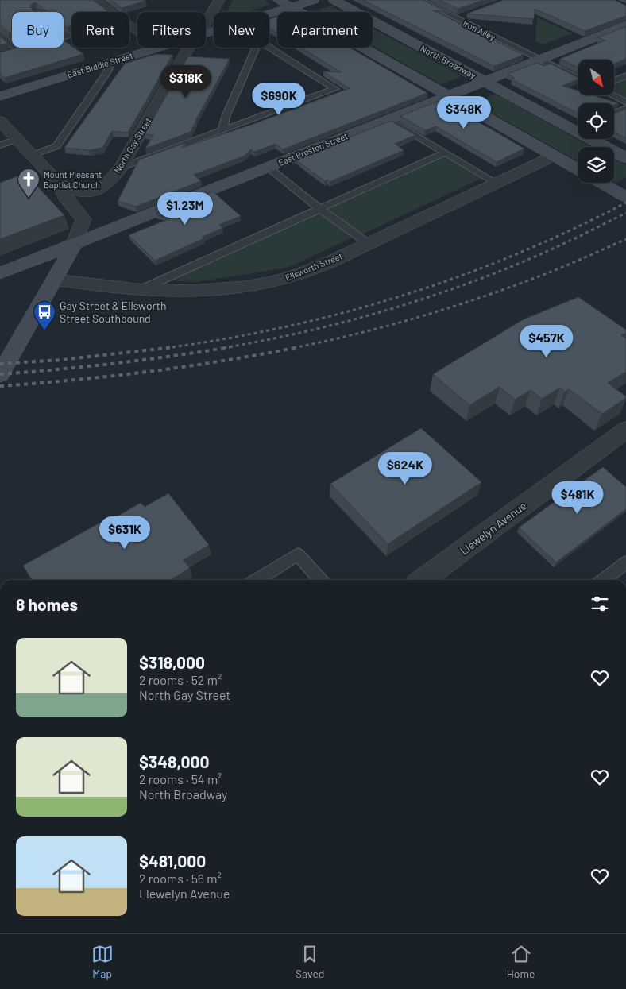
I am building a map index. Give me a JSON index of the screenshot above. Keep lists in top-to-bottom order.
{
  "streets": {
    "main road": ["North Broadway", "East Biddle Street", "East Preston Street"],
    "street": ["North Gay Street", "Ellsworth Street", "Llewelyn Avenue"],
    "lane": ["Iron Alley"]
  },
  "crossings": [
    ["Iron Alley", "East Preston Street"],
    ["North Broadway", "East Preston Street"]
  ],
  "places": {
    "church": ["Mount Pleasant Baptist Church"],
    "bus stop": ["Gay Street & Ellsworth Street Southbound"]
  },
  "north": "bottom right",
  "page": {
    "chip": [
      "Buy",
      "Rent",
      "Filters",
      "New",
      "Apartment"
    ],
    "price": [
      "$318K",
      "$690K",
      "$348K",
      "$1.23M",
      "$457K",
      "$624K",
      "$481K",
      "$631K"
    ],
    "heading": "8 homes",
    "list": [
      {
        "name": "$318,000",
        "note": "2 rooms · 52 m² · North Gay Street"
      },
      {
        "name": "$348,000",
        "note": "2 rooms · 54 m² · North Broadway"
      },
      {
        "name": "$481,000",
        "note": "2 rooms · 56 m² · Llewelyn Avenue"
      }
    ],
    "tabs": ["Map", "Saved", "Home"]
  }
}
